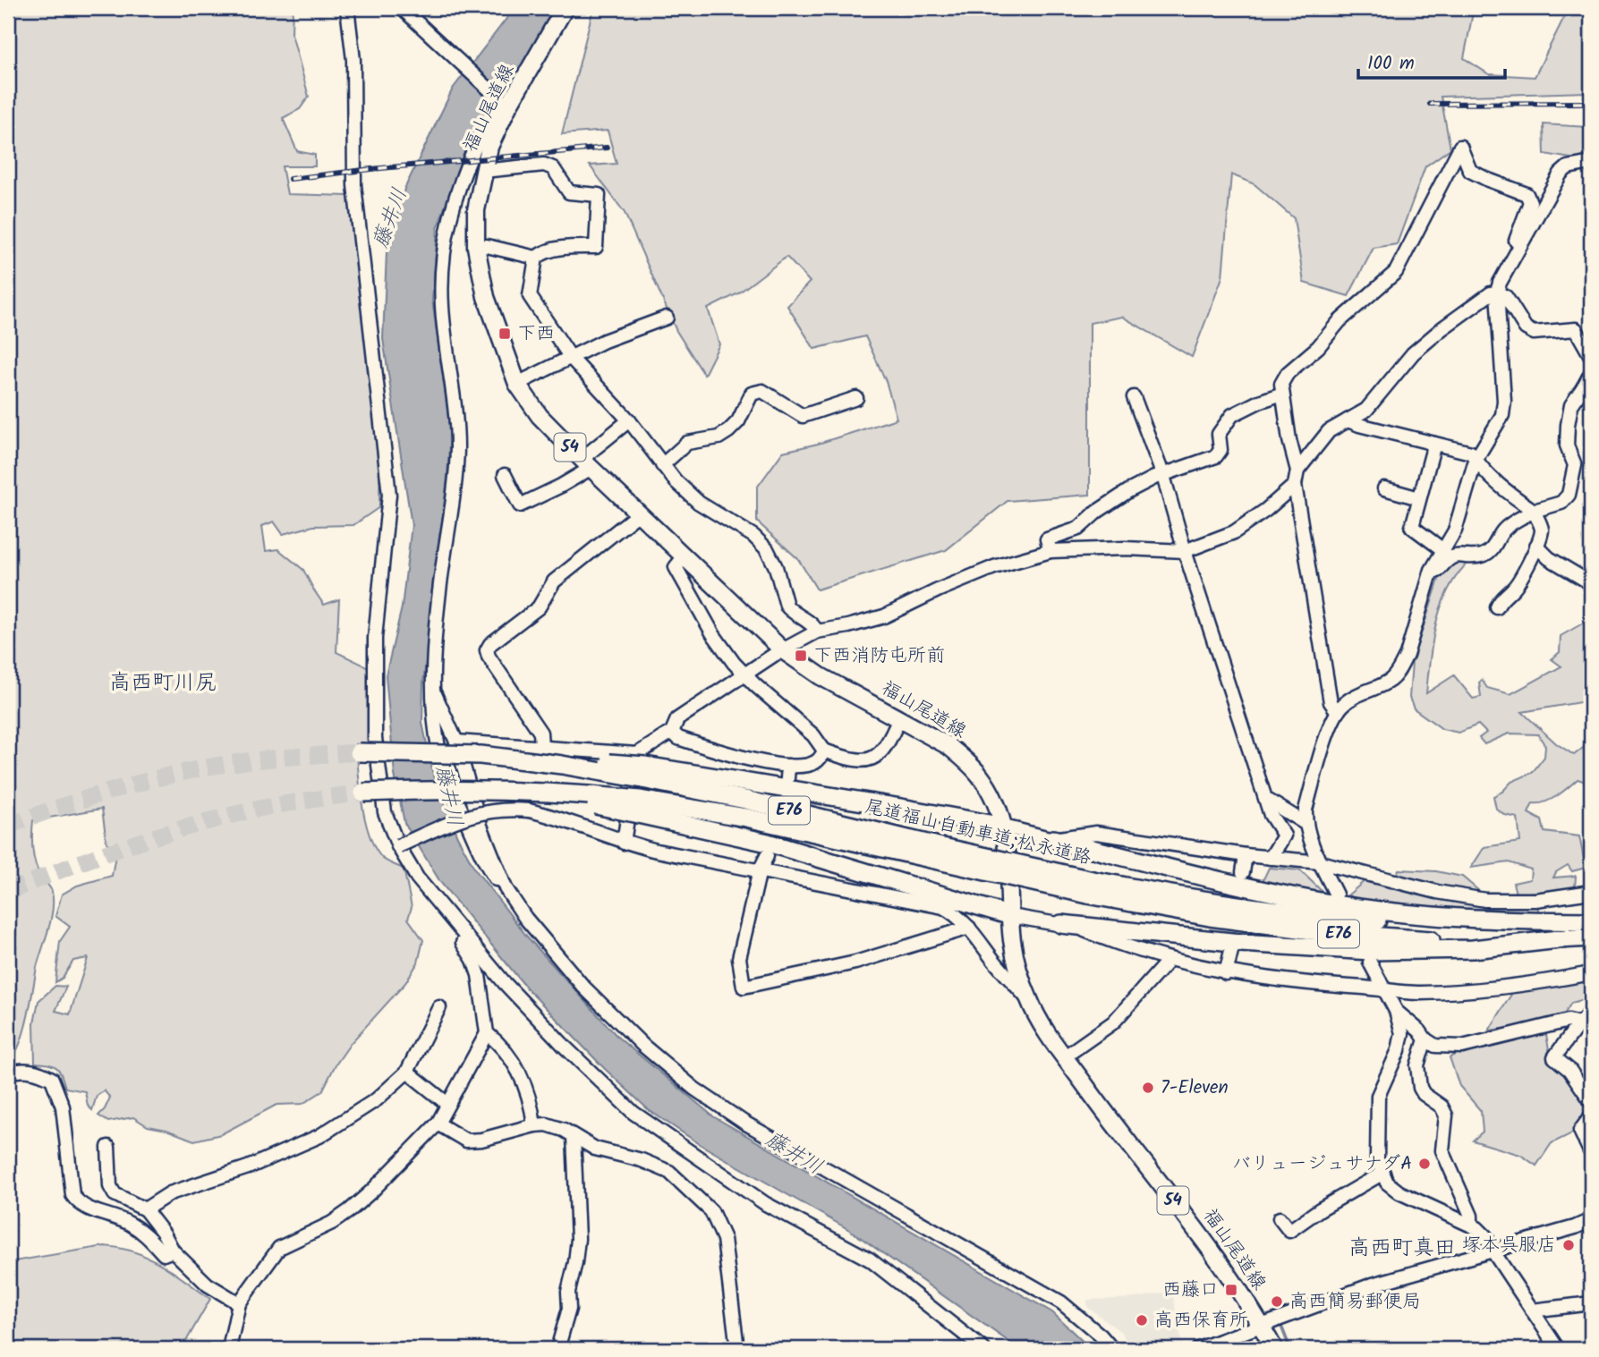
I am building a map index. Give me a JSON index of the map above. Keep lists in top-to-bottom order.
{
  "streets": {
    "highway": ["E76", "尾道福山自動車道;松永道路"],
    "main road": ["福山尾道線", "54"]
  },
  "districts": ["高西町川尻", "高西町真田"],
  "water": ["藤井川"],
  "places": {
    "transit": ["下西", "下西消防屯所前", "西藤口"],
    "other": [
      "7-Eleven",
      "バリュージュサナダA",
      "塚本呉服店",
      "高西簡易郵便局",
      "高西保育所"
    ]
  },
  "scale_bar": "100 m"
}
